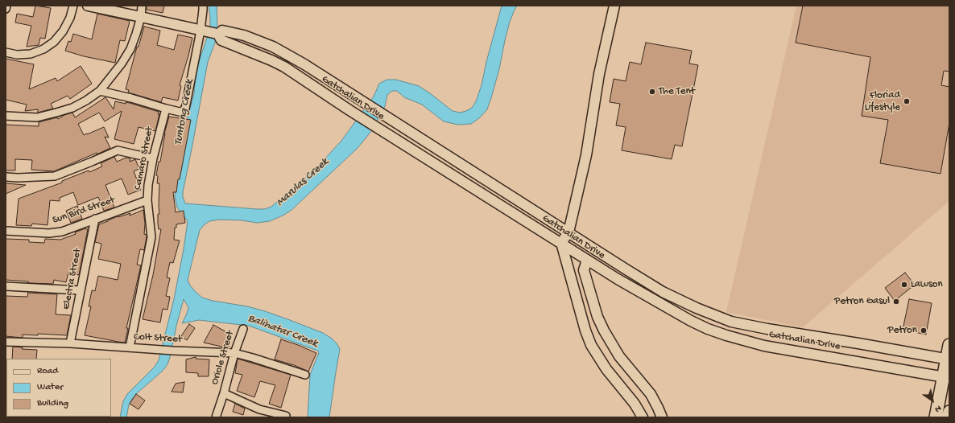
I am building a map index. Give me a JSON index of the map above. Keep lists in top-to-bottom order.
{
  "streets": {
    "street": [
      "Gatchalian Drive",
      "Camaro Street",
      "Sun Bird Street",
      "Electra Street",
      "Colt Street",
      "Oriole Street"
    ]
  },
  "crossings": [
    ["Camaro Street", "Sun Bird Street"],
    ["Camaro Street", "Colt Street"],
    ["Sun Bird Street", "Electra Street"],
    ["Electra Street", "Colt Street"],
    ["Colt Street", "Oriole Street"]
  ],
  "water": ["Tuntong Creek", "Marulas Creek", "Balihatar Creek"],
  "places": [
    "The Tent",
    "Floriad Lifestyle",
    "Lawson",
    "Petron Gasul",
    "Petron"
  ],
  "legend": ["Road", "Water", "Building"],
  "north": "bottom right"
}
